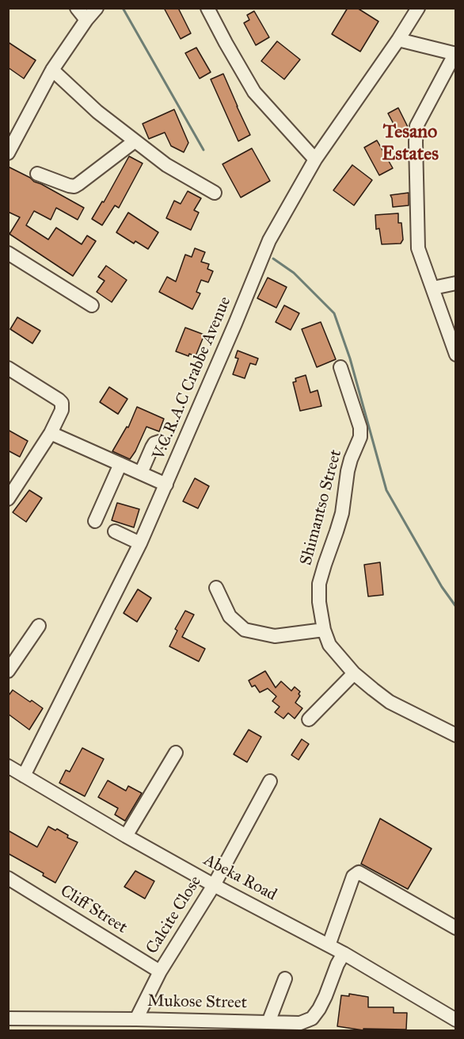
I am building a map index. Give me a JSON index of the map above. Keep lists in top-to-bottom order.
{
  "streets": {
    "street": [
      "V.C.R.A.C Crabbe Avenue",
      "Shimantso Street",
      "Abeka Road",
      "Cliff Street",
      "Calcite Close",
      "Mukose Street"
    ]
  },
  "crossings": [
    ["V.C.R.A.C Crabbe Avenue", "Abeka Road"],
    ["Abeka Road", "Calcite Close"],
    ["Abeka Road", "Mukose Street"],
    ["Cliff Street", "Calcite Close"],
    ["Calcite Close", "Mukose Street"]
  ],
  "districts": ["Tesano Estates"]
}
